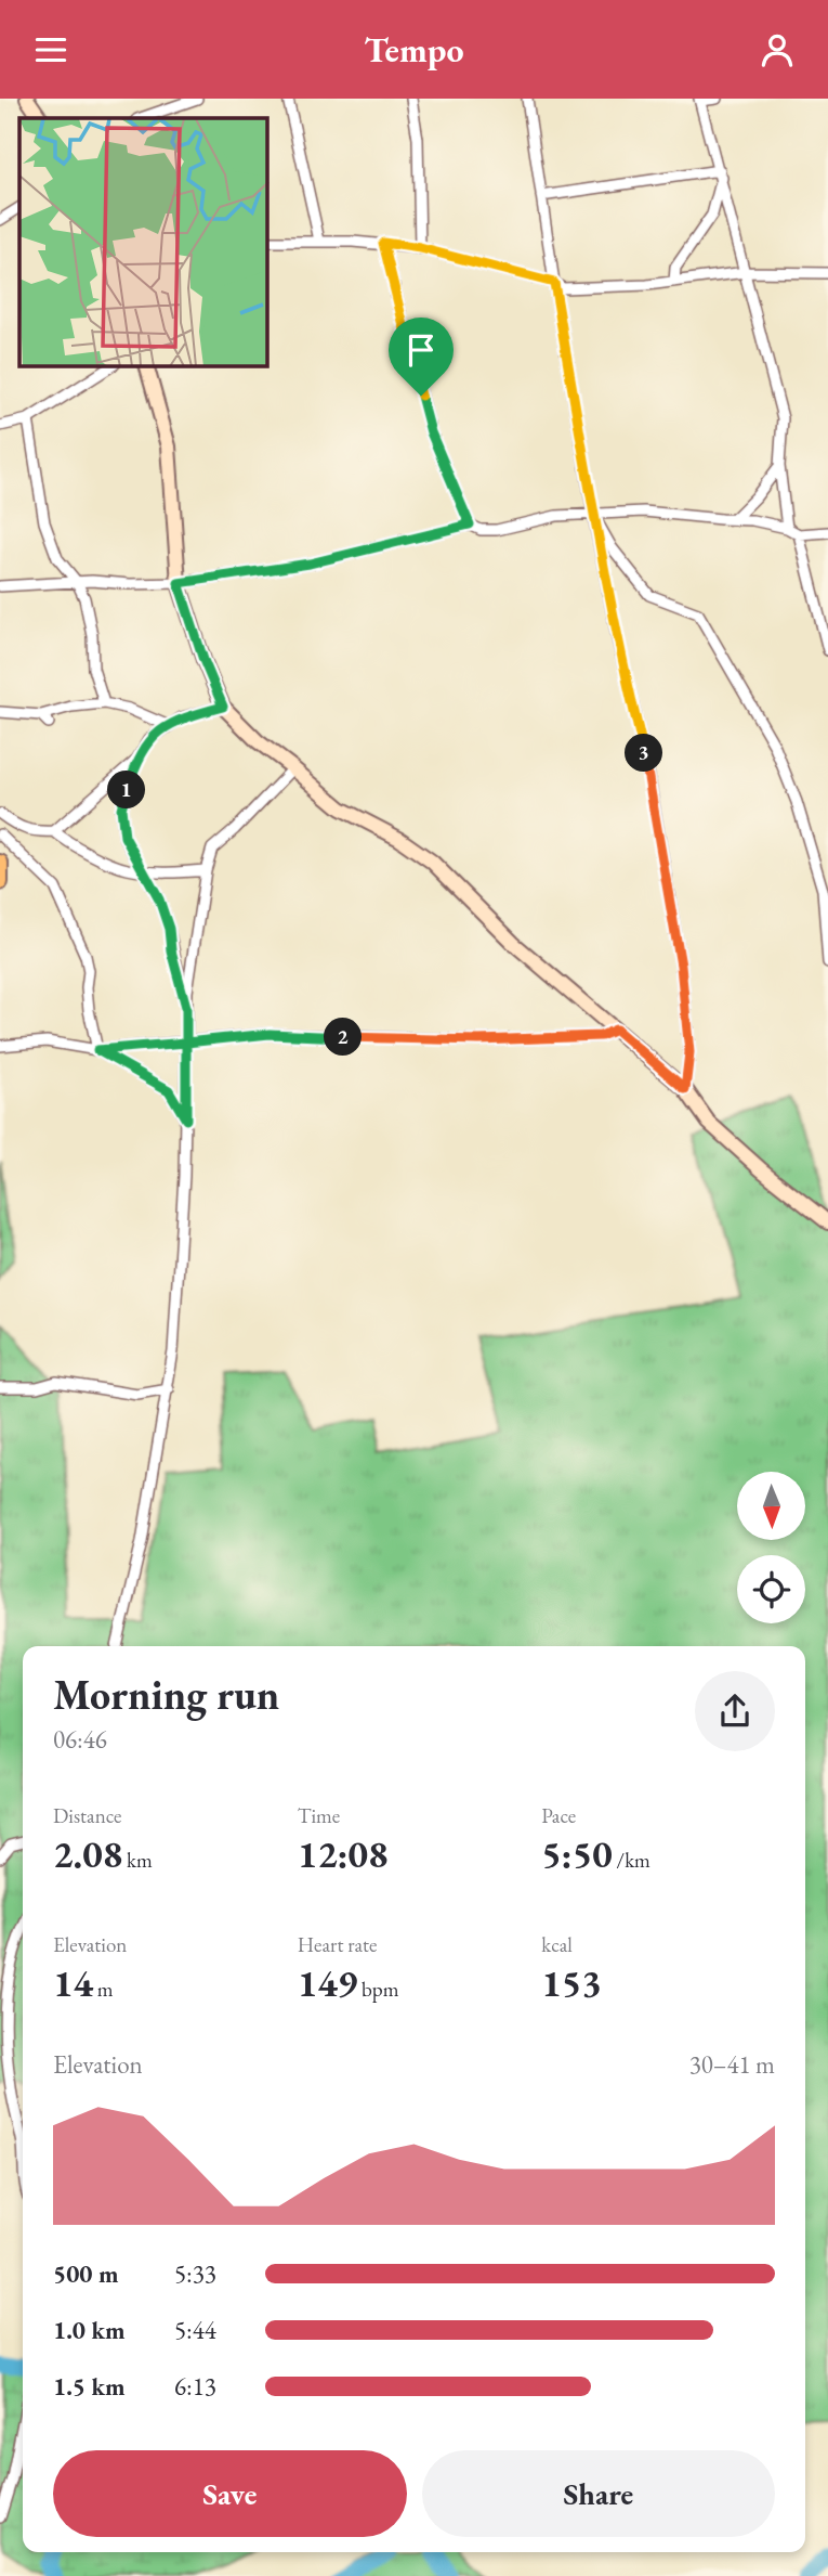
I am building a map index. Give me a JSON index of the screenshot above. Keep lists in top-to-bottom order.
{
  "north": "bottom",
  "page": {
    "header": "Tempo",
    "pins": ["3", "1", "2"],
    "heading": ["Morning run", "06:46"],
    "stats": [
      ["Distance", "2.08 km"],
      ["Time", "12:08"],
      ["Pace", "5:50 /km"],
      ["Elevation", "14 m"],
      ["Heart rate", "149 bpm"],
      ["kcal", "153"]
    ],
    "chart": ["Elevation", "30–41 m"],
    "list": [
      {
        "name": "500 m",
        "note": "5:33"
      },
      {
        "name": "1.0 km",
        "note": "5:44"
      },
      {
        "name": "1.5 km",
        "note": "6:13"
      }
    ],
    "buttons": ["Save", "Share"]
  }
}
